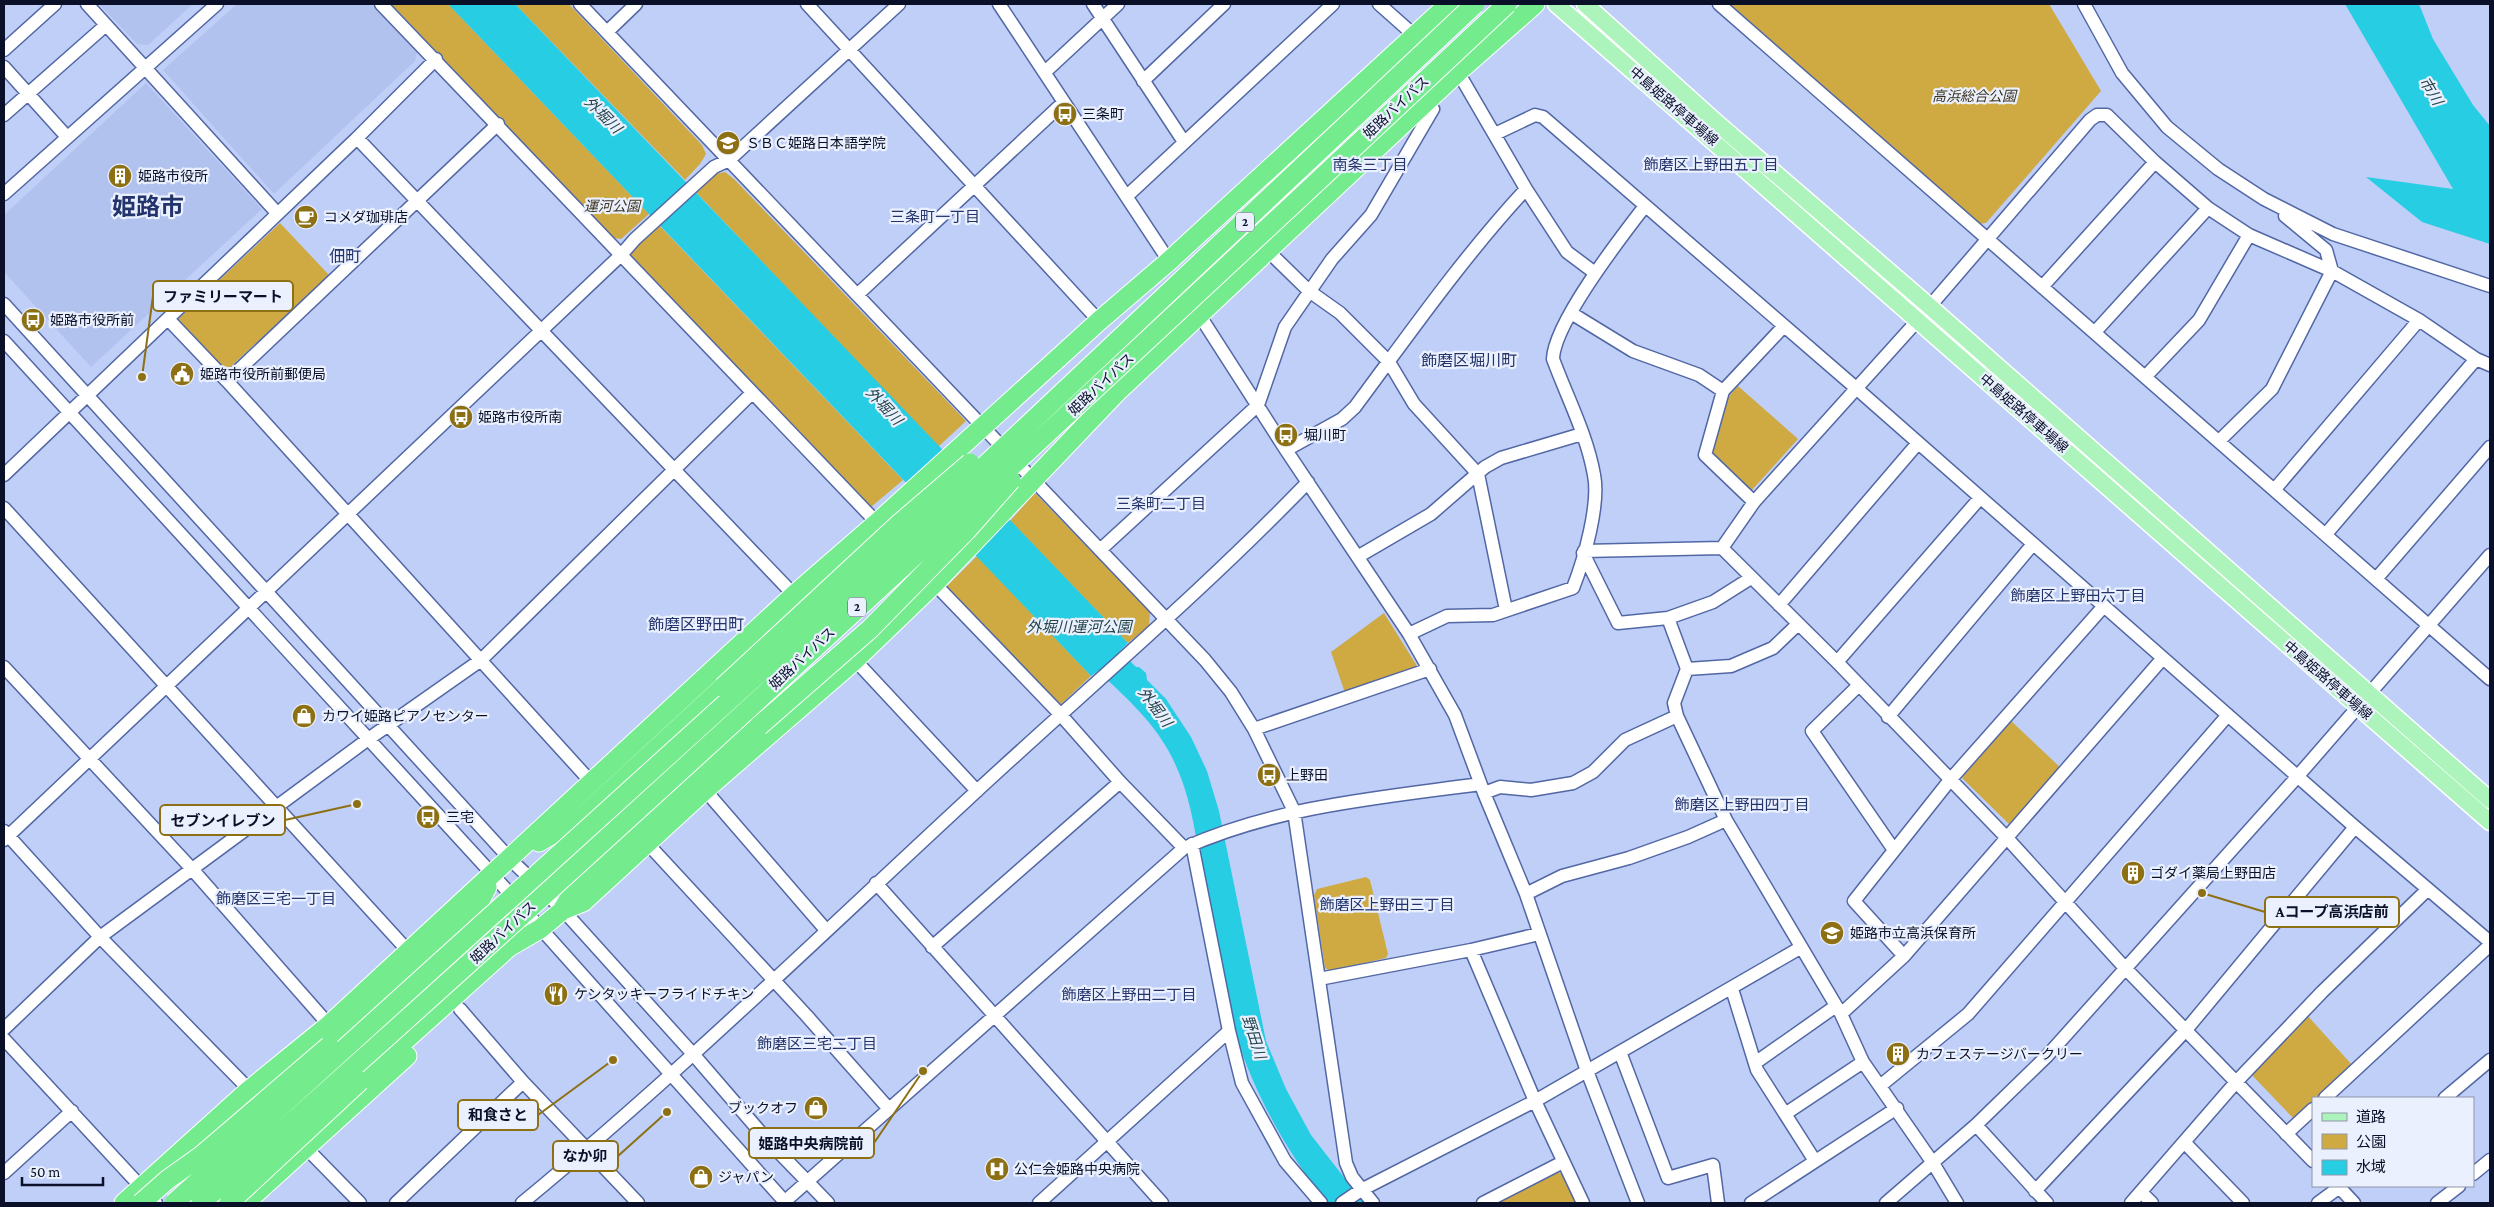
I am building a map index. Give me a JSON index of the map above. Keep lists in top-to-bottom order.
{
  "streets": {
    "highway": ["姫路バイパス", "2"],
    "main road": ["中島姫路停車場線"]
  },
  "districts": [
    "南条三丁目",
    "飾磨区上野田五丁目",
    "姫路市",
    "三条町一丁目",
    "佃町",
    "飾磨区堀川町",
    "三条町二丁目",
    "飾磨区上野田六丁目",
    "飾磨区野田町",
    "飾磨区上野田四丁目",
    "飾磨区三宅一丁目",
    "飾磨区上野田三丁目",
    "飾磨区上野田二丁目",
    "飾磨区三宅二丁目"
  ],
  "water": [
    "市川",
    "外堀川",
    "外堀川運河公園",
    "野田川"
  ],
  "parks": ["高浜総合公園", "運河公園"],
  "places": {
    "bus stop": [
      "三条町",
      "姫路市役所前",
      "姫路市役所南",
      "堀川町",
      "上野田",
      "三宅"
    ],
    "school or university": ["ＳＢＣ姫路日本語学院", "姫路市立高浜保育所"],
    "building": ["姫路市役所", "ゴダイ薬局上野田店", "カフェステージバークリー"],
    "cafe": ["コメダ珈琲店"],
    "public building": ["姫路市役所前郵便局"],
    "other": [
      "ファミリーマート",
      "セブンイレブン",
      "Aコープ高浜店前",
      "和食さと",
      "姫路中央病院前",
      "なか卯"
    ],
    "shop": ["カワイ姫路ピアノセンター", "ブックオフ", "ジャパン"],
    "restaurant": ["ケンタッキーフライドチキン"],
    "hospital": ["公仁会姫路中央病院"]
  },
  "legend": ["道路", "公園", "水域"],
  "scale_bar": "50 m"
}
